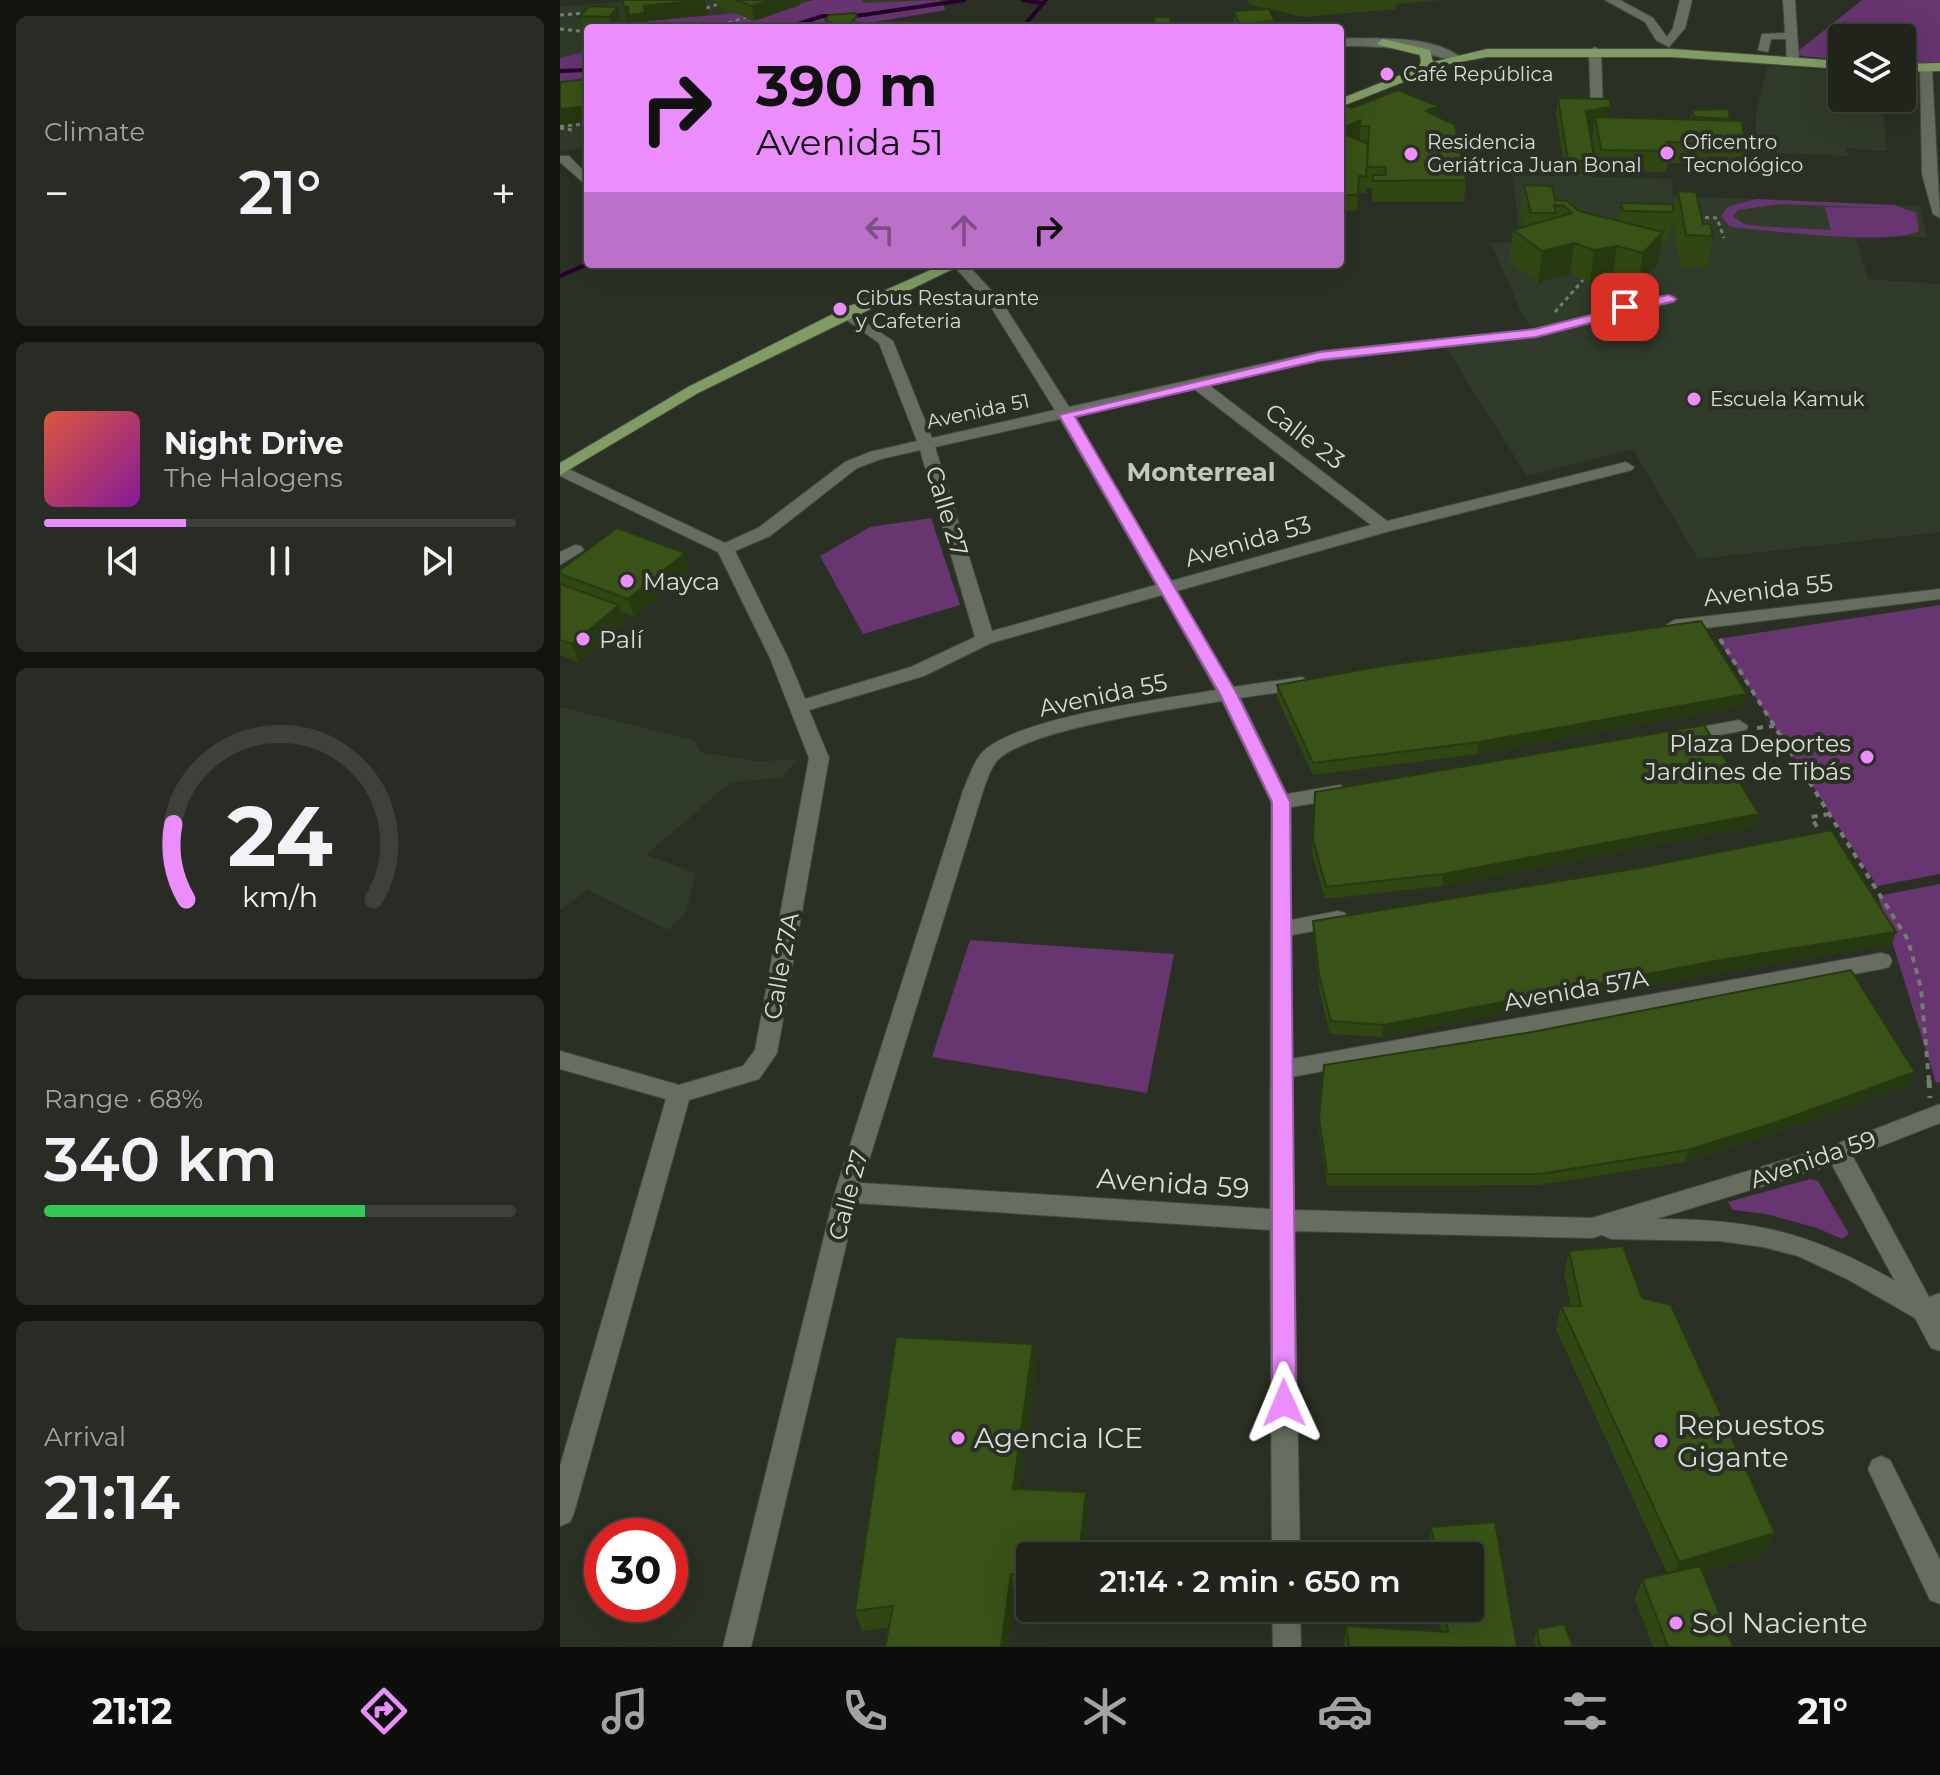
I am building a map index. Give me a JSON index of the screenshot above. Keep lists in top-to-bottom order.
{
  "streets": {
    "street": [
      "Avenida 51",
      "Calle 23",
      "Calle 27",
      "Avenida 53",
      "Avenida 55",
      "Calle 27A",
      "Avenida 57A",
      "Avenida 59"
    ]
  },
  "crossings": [
    ["Avenida 51", "Calle 23"],
    ["Avenida 51", "Calle 27"],
    ["Avenida 51", "Calle 27A"],
    ["Calle 23", "Avenida 53"],
    ["Calle 27", "Avenida 53"],
    ["Calle 27", "Avenida 55"],
    ["Calle 27", "Avenida 59"],
    ["Avenida 53", "Calle 27A"]
  ],
  "districts": ["Monterreal"],
  "places": [
    "Café República",
    "Oficentro Tecnológico",
    "Residencia Geriátrica Juan Bonal",
    "Cibus Restaurante y Cafeteria",
    "Escuela Kamuk",
    "Mayca",
    "Palí",
    "Plaza Deportes Jardines de Tibás",
    "Agencia ICE",
    "Repuestos Gigante",
    "Sol Naciente"
  ],
  "page": {
    "tile": [
      "Climate",
      ["Range · 68%", "340 km"],
      ["Arrival", "21:14"]
    ],
    "turn": ["390 m", "Avenida 51"],
    "heat": ["−", "21°", "+"],
    "song": ["Night Drive", "The Halogens"],
    "limit": "30",
    "trip": "21:14 · 2 min · 650 m",
    "tabs": ["21:12", "21°"],
    "gauge": ["24", "km/h"]
  }
}
